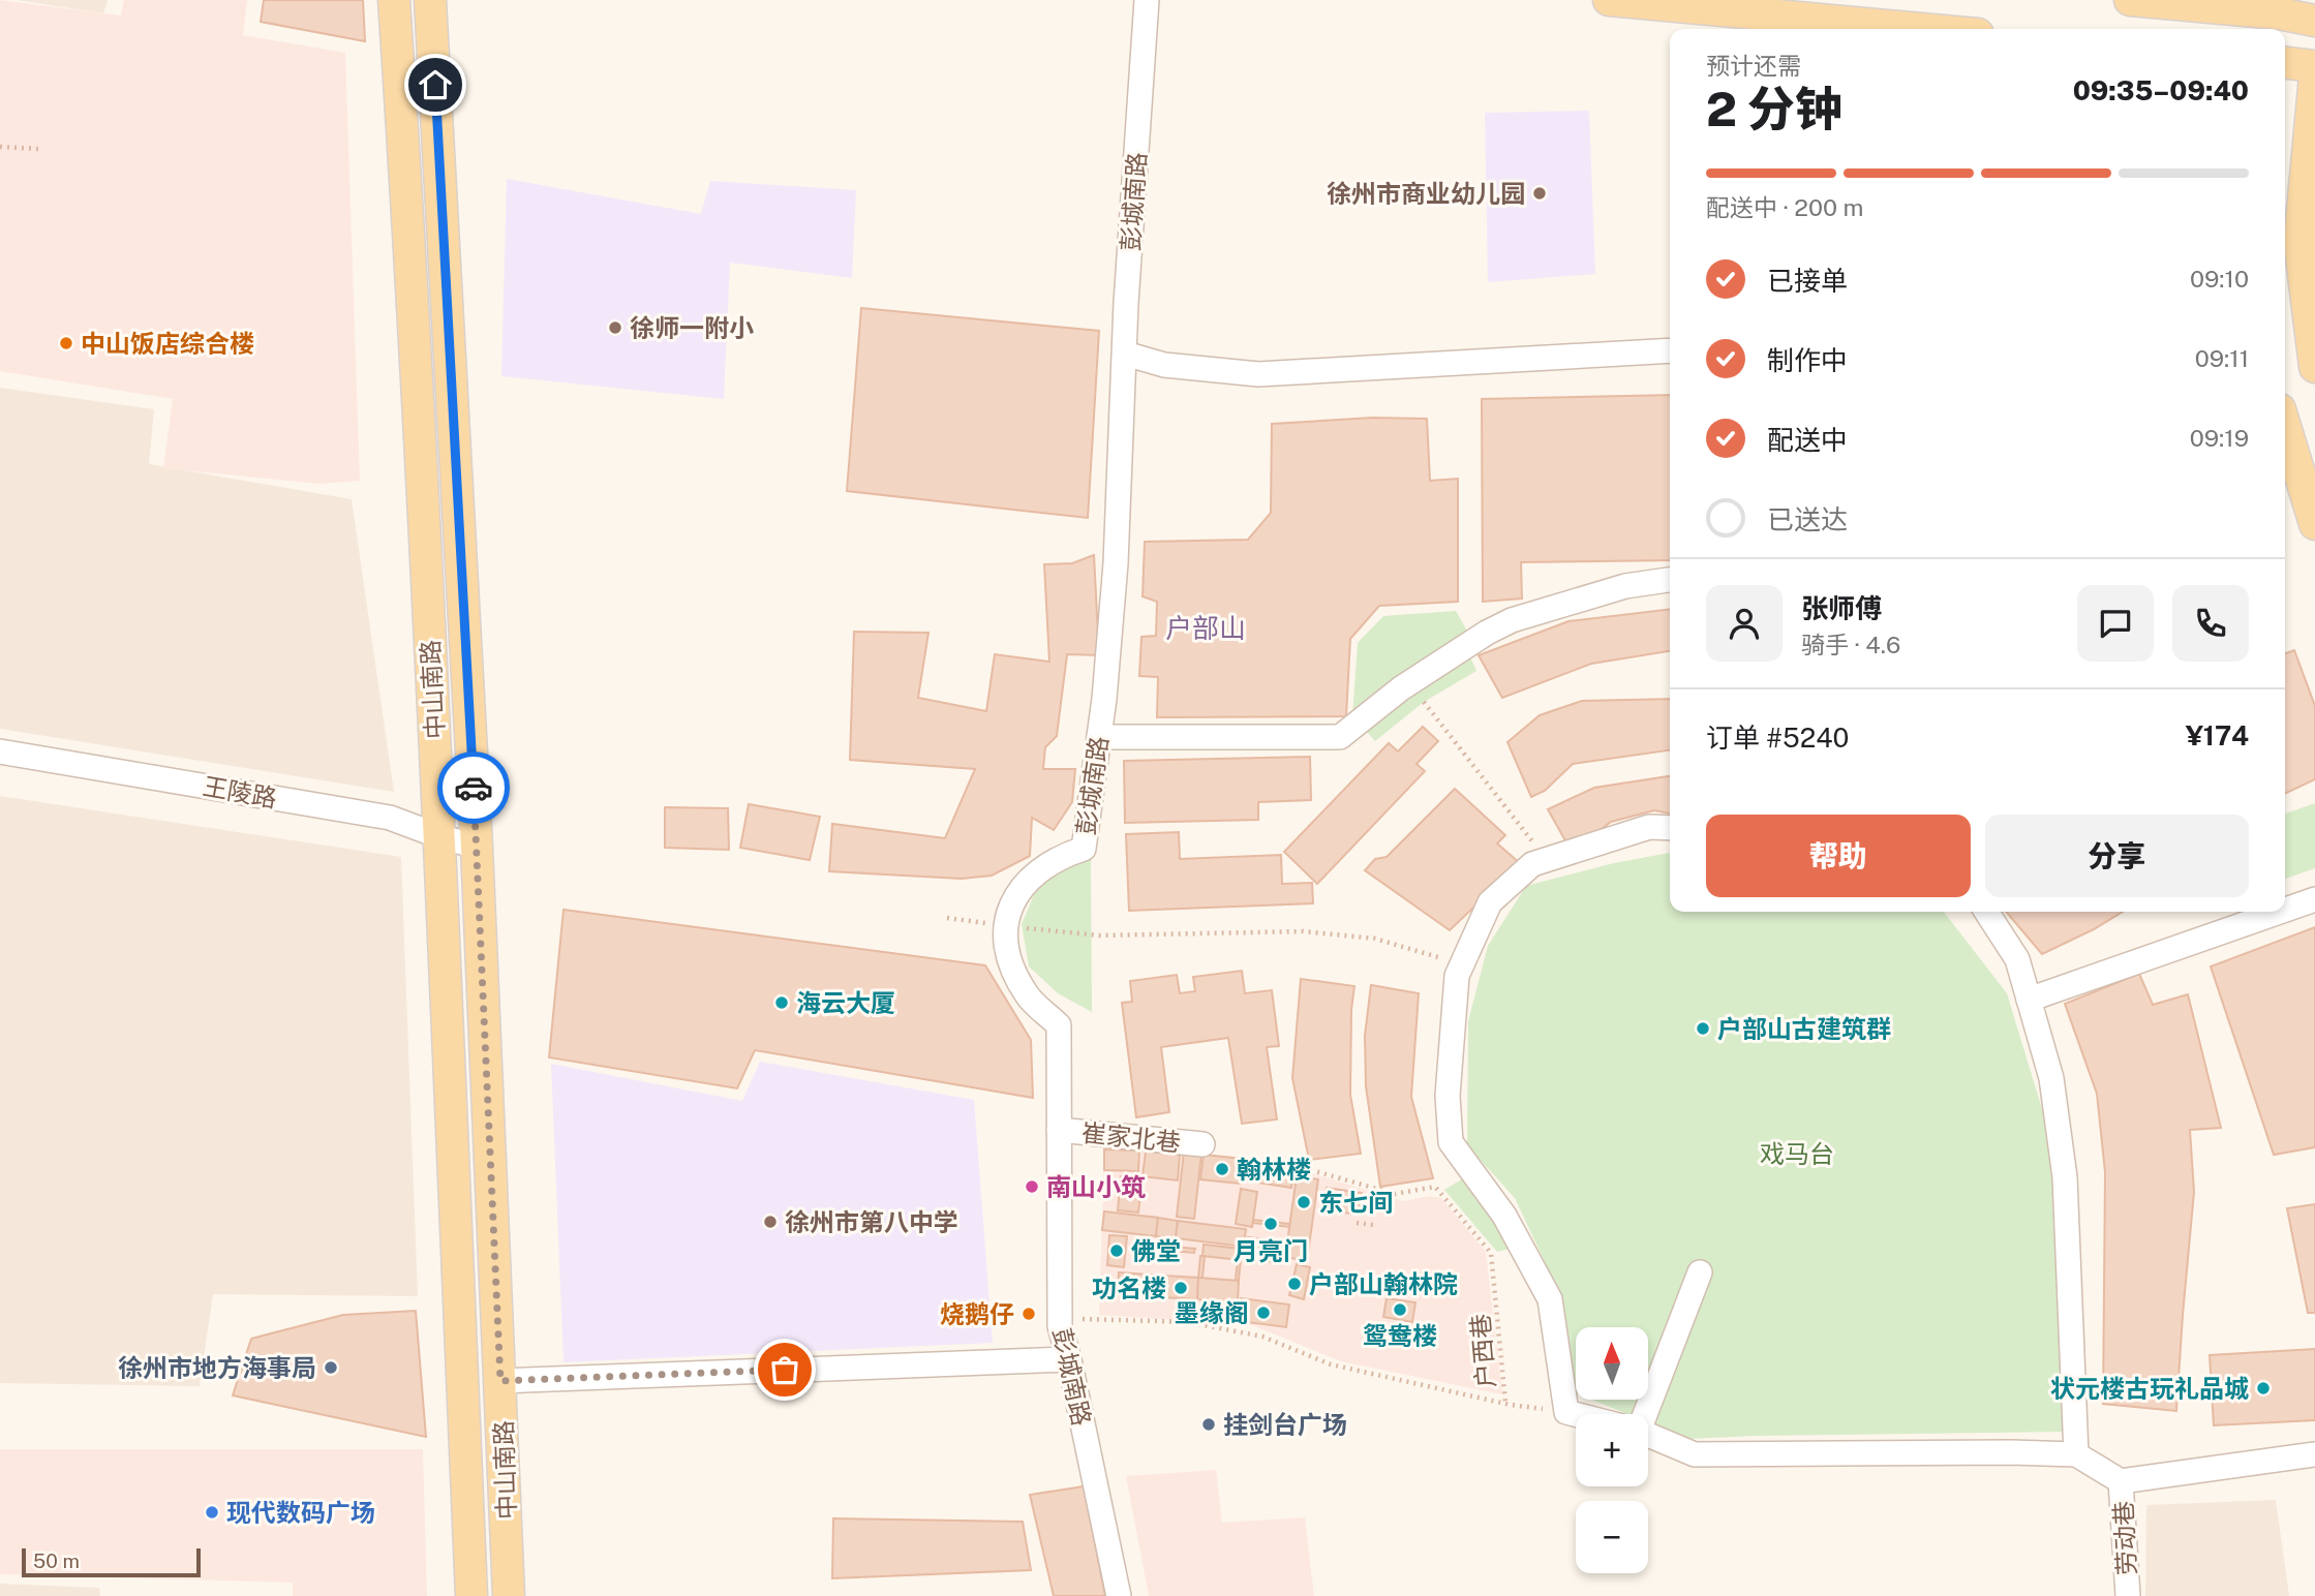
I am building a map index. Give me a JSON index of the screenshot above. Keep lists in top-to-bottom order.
{
  "streets": {
    "main road": ["中山南路"],
    "street": [
      "彭城南路",
      "王陵路",
      "崔家北巷",
      "劳动巷"
    ],
    "path": ["户西巷"]
  },
  "crossings": [
    ["彭城南路", "崔家北巷"],
    ["中山南路", "王陵路"]
  ],
  "districts": ["户部山"],
  "parks": ["戏马台"],
  "places": [
    "徐州市商业幼儿园",
    "徐师一附小",
    "中山饭店综合楼",
    "海云大厦",
    "户部山古建筑群",
    "翰林楼",
    "南山小筑",
    "东七间",
    "徐州市第八中学",
    "月亮门",
    "佛堂",
    "户部山翰林院",
    "功名楼",
    "鸳鸯楼",
    "墨缘阁",
    "烧鹅仔",
    "徐州市地方海事局",
    "状元楼古玩礼品城",
    "挂剑台广场",
    "现代数码广场"
  ],
  "scale_bar": "50 m",
  "north": "top",
  "page": {
    "heading": ["2 分钟", "预计还需", "09:35–09:40"],
    "panel": [
      "张师傅",
      "骑手 · 4.6",
      "订单 #5240",
      "¥174"
    ],
    "bar": "配送中 · 200 m",
    "list": [
      ["已接单", "09:10"],
      ["制作中", "09:11"],
      ["配送中", "09:19"],
      "已送达"
    ],
    "buttons": ["帮助", "分享"],
    "map_buttons": ["+", "−"],
    "scale": "50 m"
  }
}
